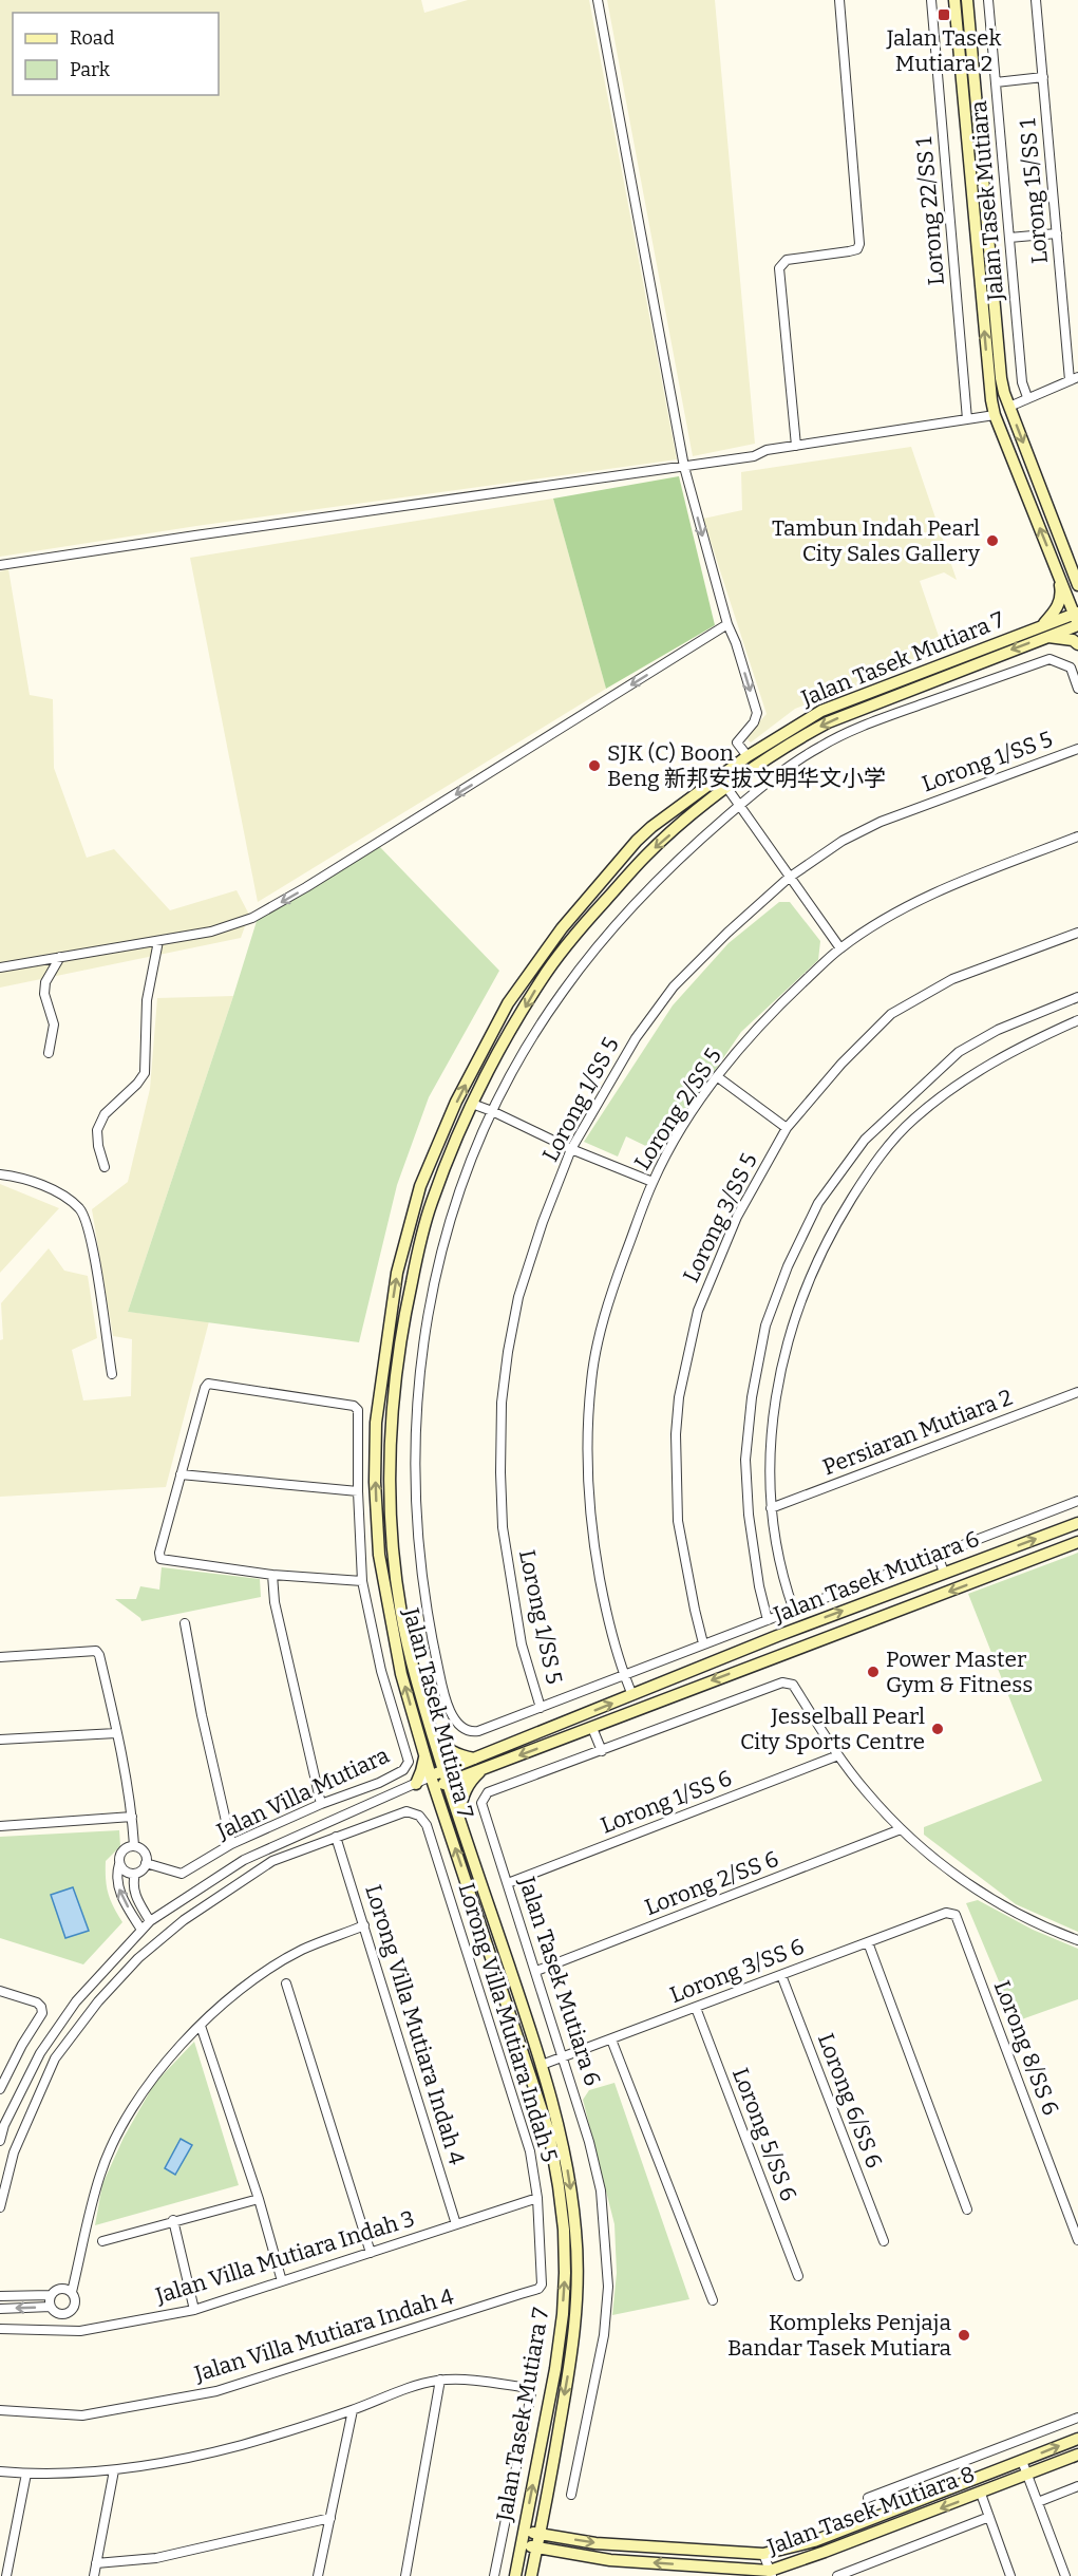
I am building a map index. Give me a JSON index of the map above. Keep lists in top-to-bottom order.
{
  "streets": {
    "street": [
      "Lorong 15/SS 1",
      "Jalan Tasek Mutiara",
      "Lorong 22/SS 1",
      "Jalan Tasek Mutiara 7",
      "Lorong 1/SS 5",
      "Lorong 2/SS 5",
      "Lorong 3/SS 5",
      "Persiaran Mutiara 2",
      "Jalan Tasek Mutiara 6",
      "Jalan Villa Mutiara",
      "Lorong 1/SS 6",
      "Lorong 2/SS 6",
      "Lorong 3/SS 6",
      "Lorong Villa Mutiara Indah 5",
      "Lorong Villa Mutiara Indah 4",
      "Lorong 8/SS 6",
      "Lorong 6/SS 6",
      "Lorong 5/SS 6",
      "Jalan Villa Mutiara Indah 3",
      "Jalan Villa Mutiara Indah 4",
      "Jalan Tasek Mutiara 8"
    ]
  },
  "crossings": [
    ["Jalan Tasek Mutiara 7", "Lorong 1/SS 5"],
    ["Jalan Tasek Mutiara 7", "Lorong 2/SS 5"],
    ["Jalan Tasek Mutiara 7", "Lorong 3/SS 5"],
    ["Jalan Tasek Mutiara 7", "Jalan Tasek Mutiara 6"],
    ["Jalan Tasek Mutiara 7", "Jalan Tasek Mutiara 8"],
    ["Lorong 2/SS 5", "Jalan Tasek Mutiara 6"],
    ["Jalan Tasek Mutiara 6", "Lorong 1/SS 6"],
    ["Jalan Tasek Mutiara 6", "Lorong 2/SS 6"],
    ["Jalan Tasek Mutiara 6", "Lorong 3/SS 6"],
    ["Lorong 3/SS 6", "Lorong 8/SS 6"],
    ["Lorong 3/SS 6", "Lorong 6/SS 6"],
    ["Lorong 3/SS 6", "Lorong 5/SS 6"],
    ["Lorong Villa Mutiara Indah 5", "Lorong Villa Mutiara Indah 4"],
    ["Lorong Villa Mutiara Indah 5", "Jalan Villa Mutiara Indah 3"],
    ["Lorong Villa Mutiara Indah 5", "Jalan Villa Mutiara Indah 4"],
    ["Lorong Villa Mutiara Indah 4", "Jalan Villa Mutiara Indah 3"]
  ],
  "places": {
    "transit": ["Jalan Tasek Mutiara 2"],
    "other": [
      "Tambun Indah Pearl City Sales Gallery",
      "SJK (C) Boon Beng 新邦安拔文明华文小学",
      "Power Master Gym & Fitness",
      "Jesselball Pearl City Sports Centre",
      "Kompleks Penjaja Bandar Tasek Mutiara"
    ]
  },
  "legend": ["Road", "Park"]
}
